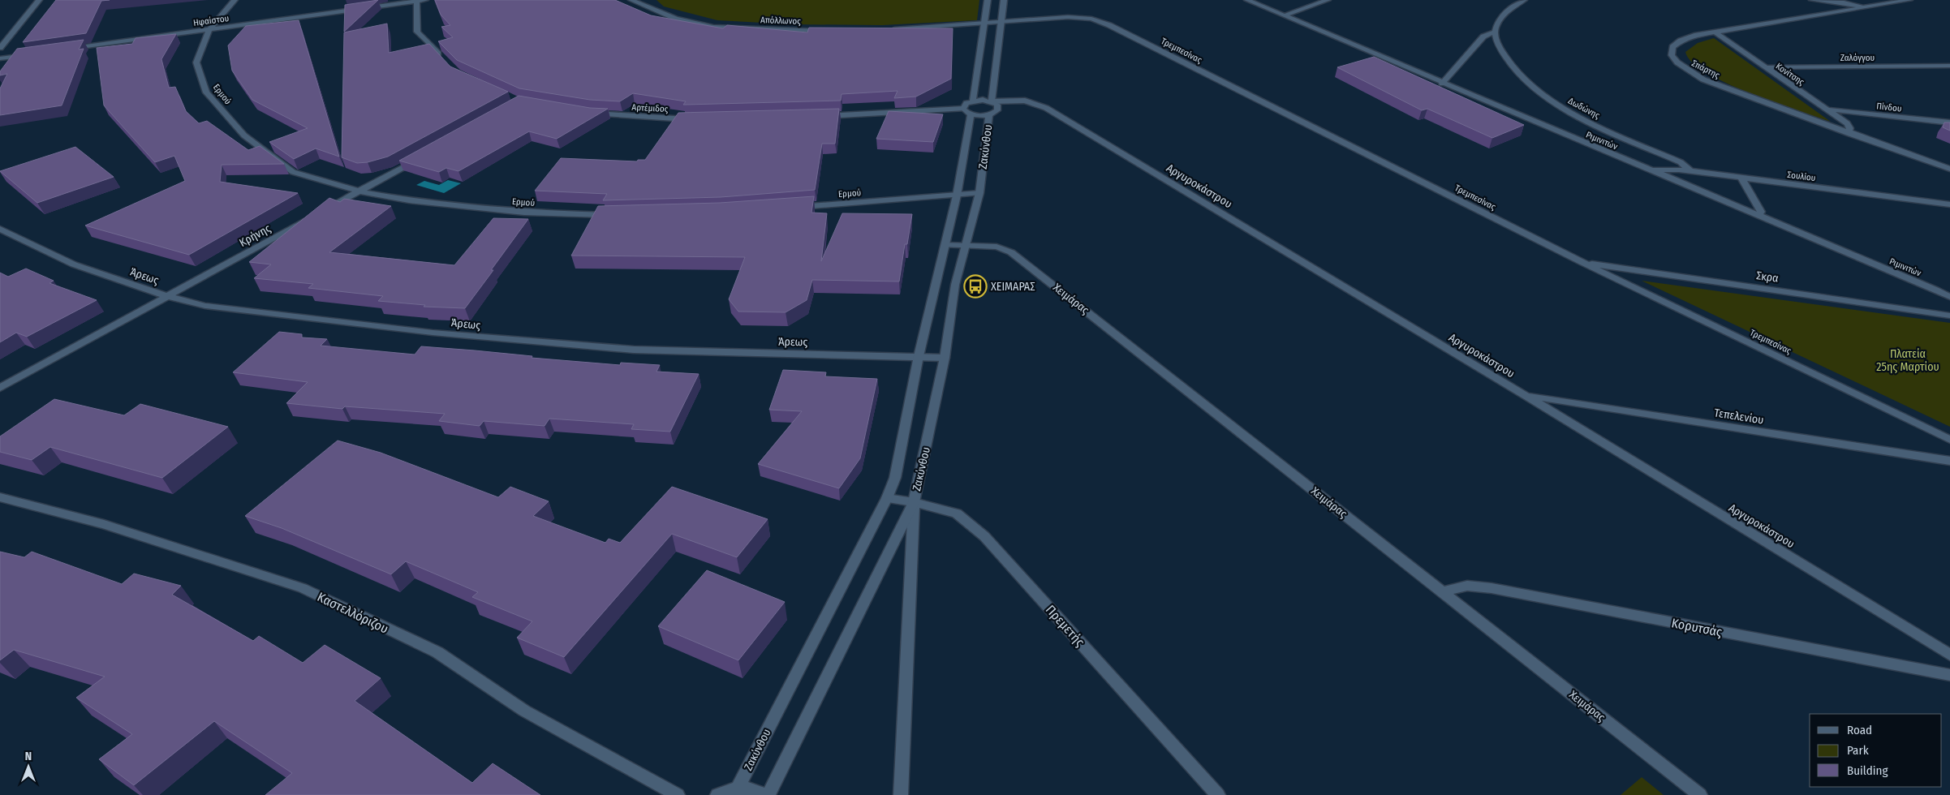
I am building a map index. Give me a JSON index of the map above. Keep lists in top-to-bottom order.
{
  "streets": {
    "street": [
      "Ηφαίστου",
      "Απόλλωνος",
      "Τρεμπεσίνας",
      "Ζαλόγγου",
      "Σπάρτης",
      "Κονίτσης",
      "Ερμού",
      "Πίνδου",
      "Αρτέμιδος",
      "Δωδώνης",
      "Ριμινιτών",
      "Ζακύνθου",
      "Σουλίου",
      "Αργυροκάστρου",
      "Κρήνης",
      "Άρεως",
      "Σκρα",
      "Χειμάρας",
      "Τεπελενίου",
      "Καστελλόριζου",
      "Πρεμετής",
      "Κορυτσάς"
    ]
  },
  "crossings": [
    ["Ηφαίστου", "Ερμού"],
    ["Τρεμπεσίνας", "Σκρα"],
    ["Ζαλόγγου", "Κονίτσης"],
    ["Σπάρτης", "Κονίτσης"],
    ["Κονίτσης", "Πίνδου"],
    ["Ερμού", "Ζακύνθου"],
    ["Δωδώνης", "Σουλίου"],
    ["Ριμινιτών", "Σουλίου"],
    ["Ζακύνθου", "Αργυροκάστρου"],
    ["Ζακύνθου", "Άρεως"],
    ["Ζακύνθου", "Χειμάρας"],
    ["Ζακύνθου", "Πρεμετής"],
    ["Αργυροκάστρου", "Τεπελενίου"],
    ["Κρήνης", "Άρεως"],
    ["Χειμάρας", "Κορυτσάς"]
  ],
  "parks": ["Πλατεία 25ης Μαρτίου"],
  "places": {
    "bus stop": ["ΧΕΙΜΑΡΑΣ"]
  },
  "legend": ["Road", "Park", "Building"],
  "north": "top"
}
